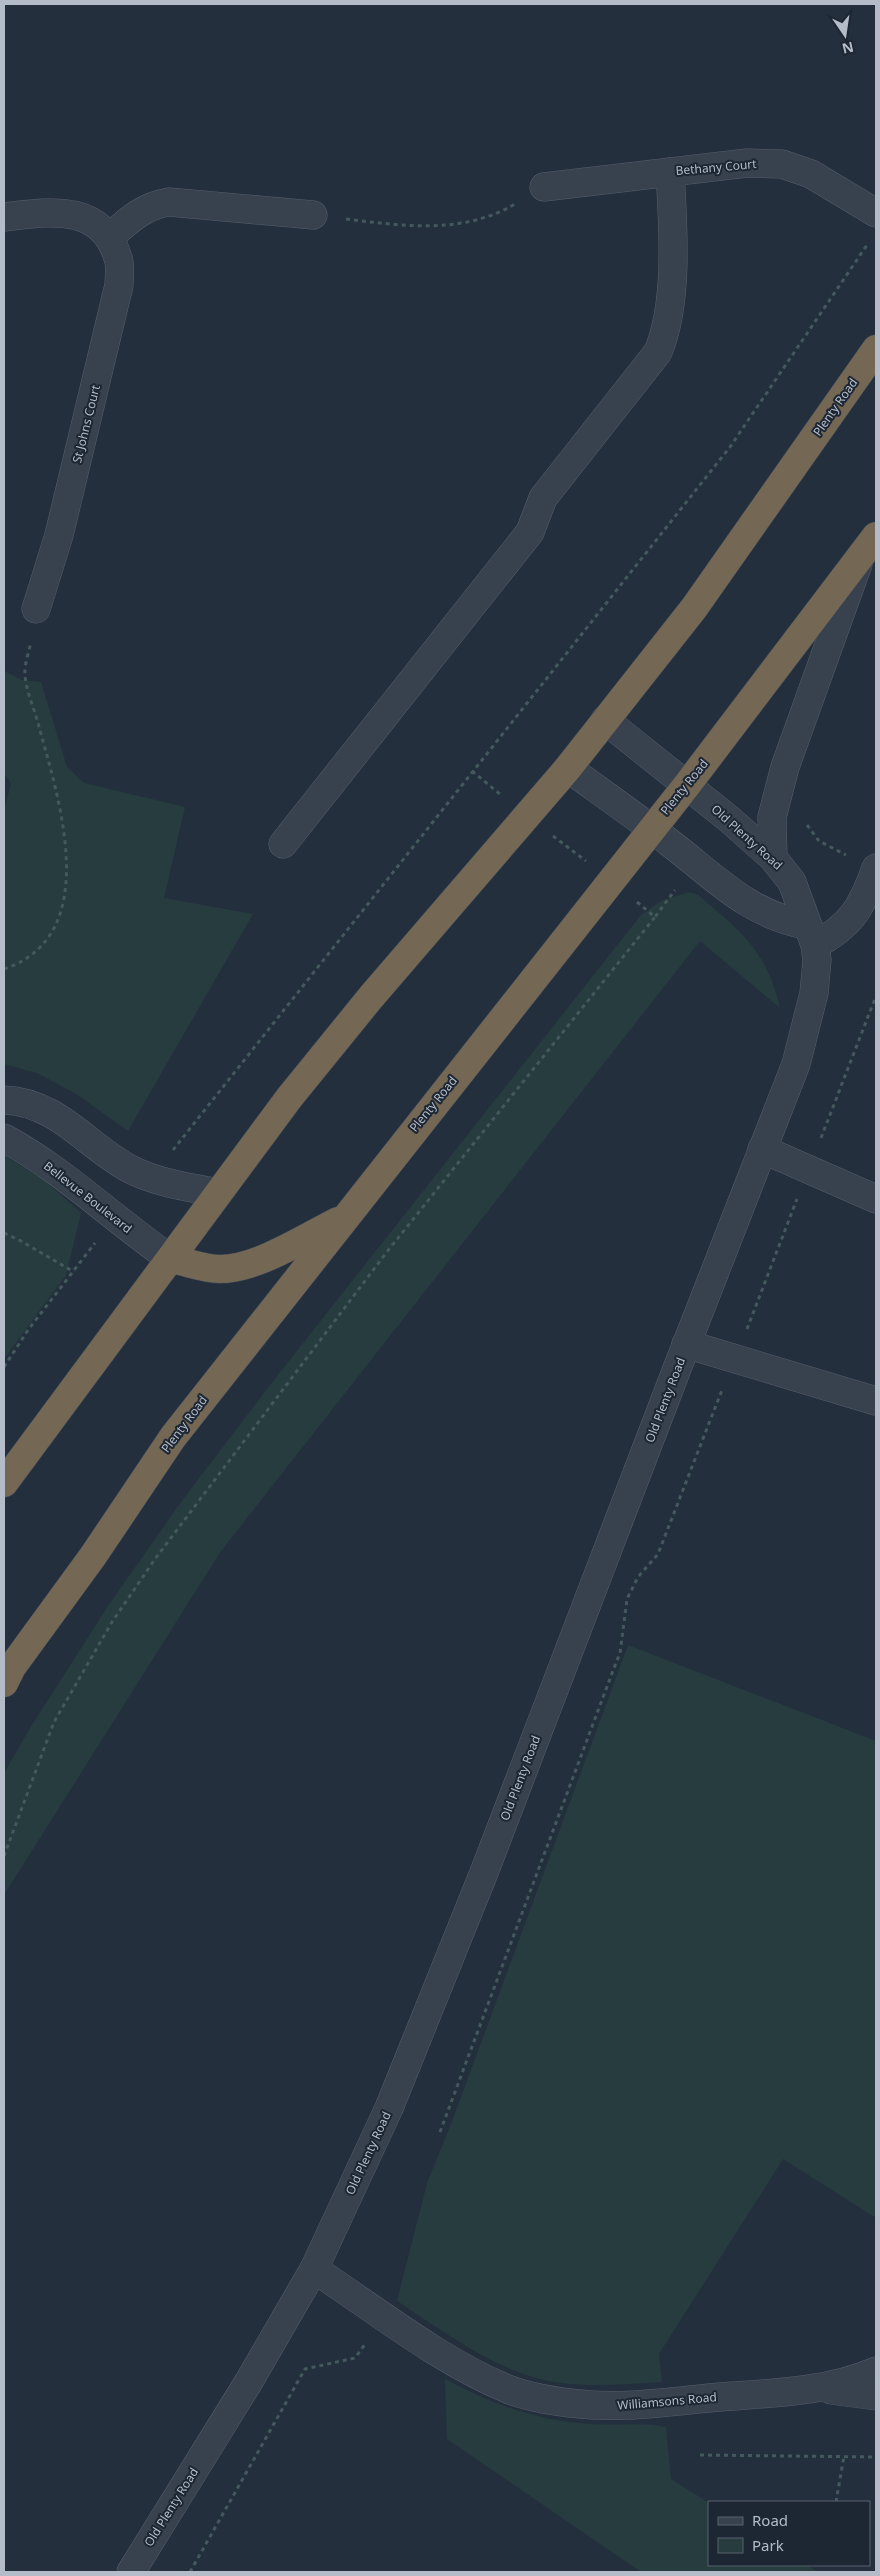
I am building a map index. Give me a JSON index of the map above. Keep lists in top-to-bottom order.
{
  "streets": {
    "highway": ["Plenty Road"],
    "street": [
      "Bethany Court",
      "St Johns Court",
      "Old Plenty Road",
      "Bellevue Boulevard",
      "Williamsons Road"
    ]
  },
  "crossings": [
    ["Plenty Road", "Old Plenty Road"],
    ["Plenty Road", "Bellevue Boulevard"],
    ["Old Plenty Road", "Williamsons Road"]
  ],
  "legend": ["Road", "Park"],
  "north": "bottom"
}
